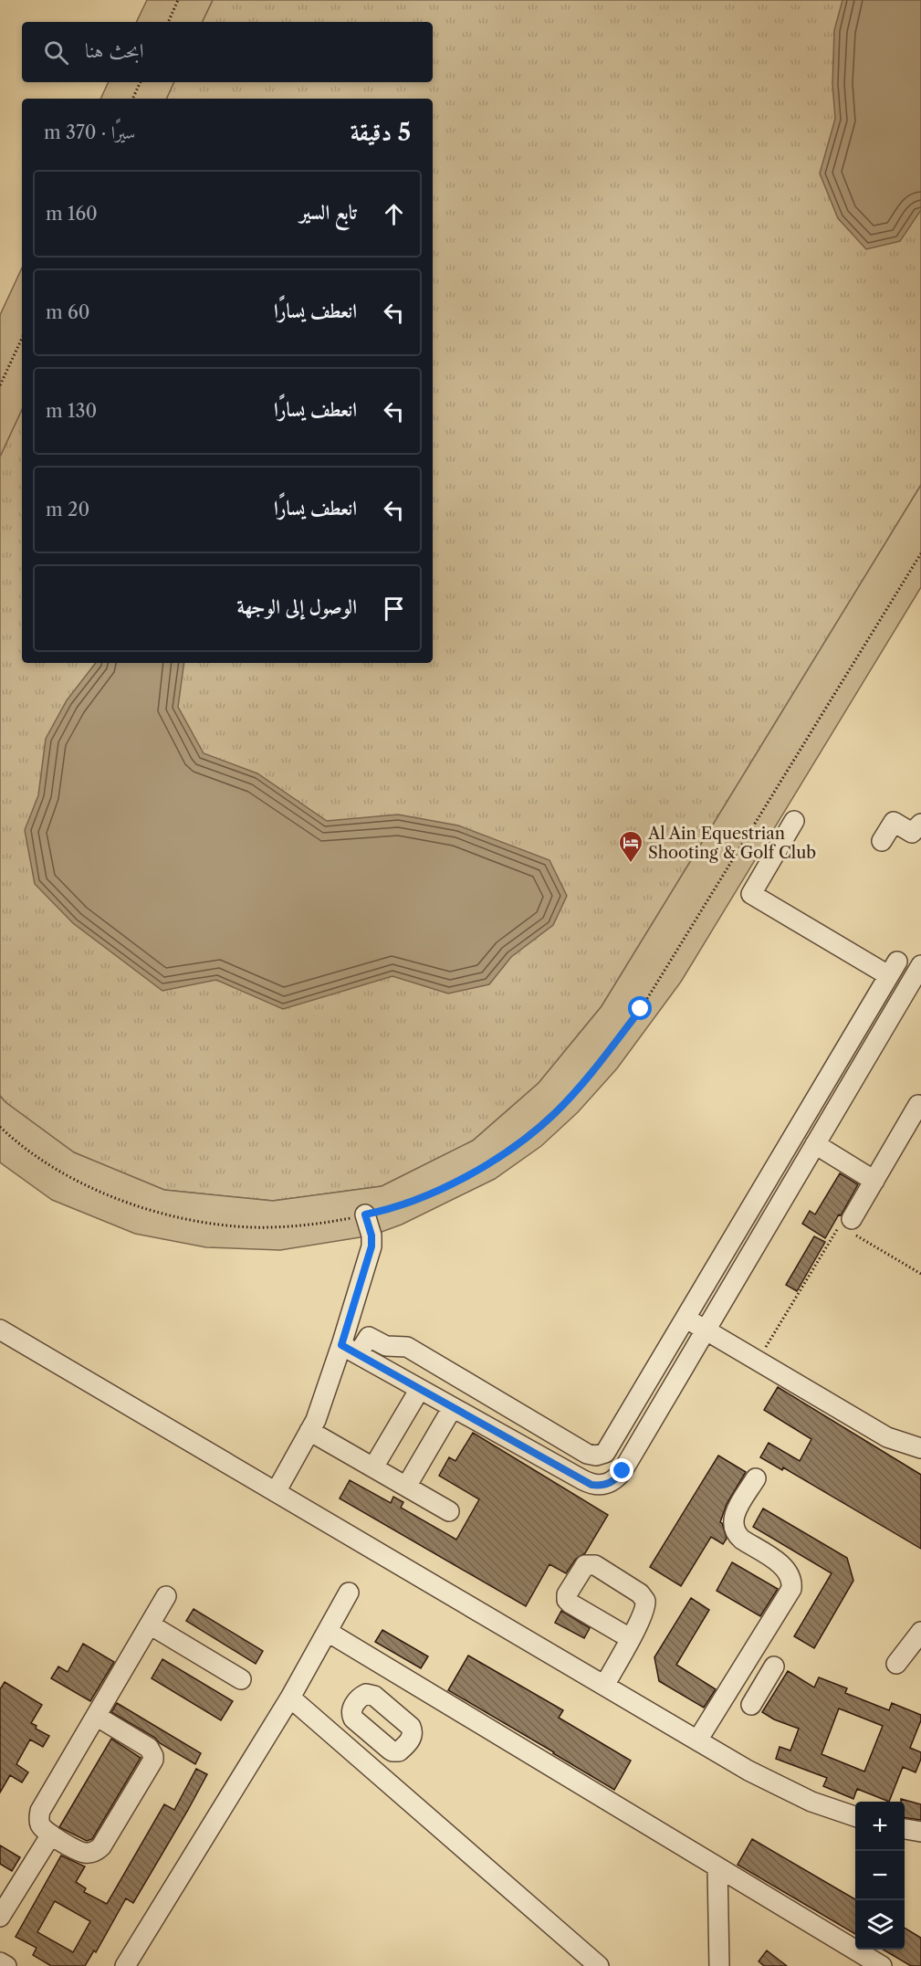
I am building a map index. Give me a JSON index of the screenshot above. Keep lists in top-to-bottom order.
{
  "places": {
    "hotel": ["Al Ain Equestrian Shooting & Golf Club"]
  },
  "page": {
    "search": "ابحث هنا",
    "heading": ["5 دقيقة", "سيرًا · 370 m"],
    "list": [
      ["تابع السير", "160 m"],
      ["انعطف يسارًا", "60 m"],
      ["انعطف يسارًا", "130 m"],
      ["انعطف يسارًا", "20 m"],
      "الوصول إلى الوجهة"
    ],
    "map_buttons": ["+", "−"]
  }
}
